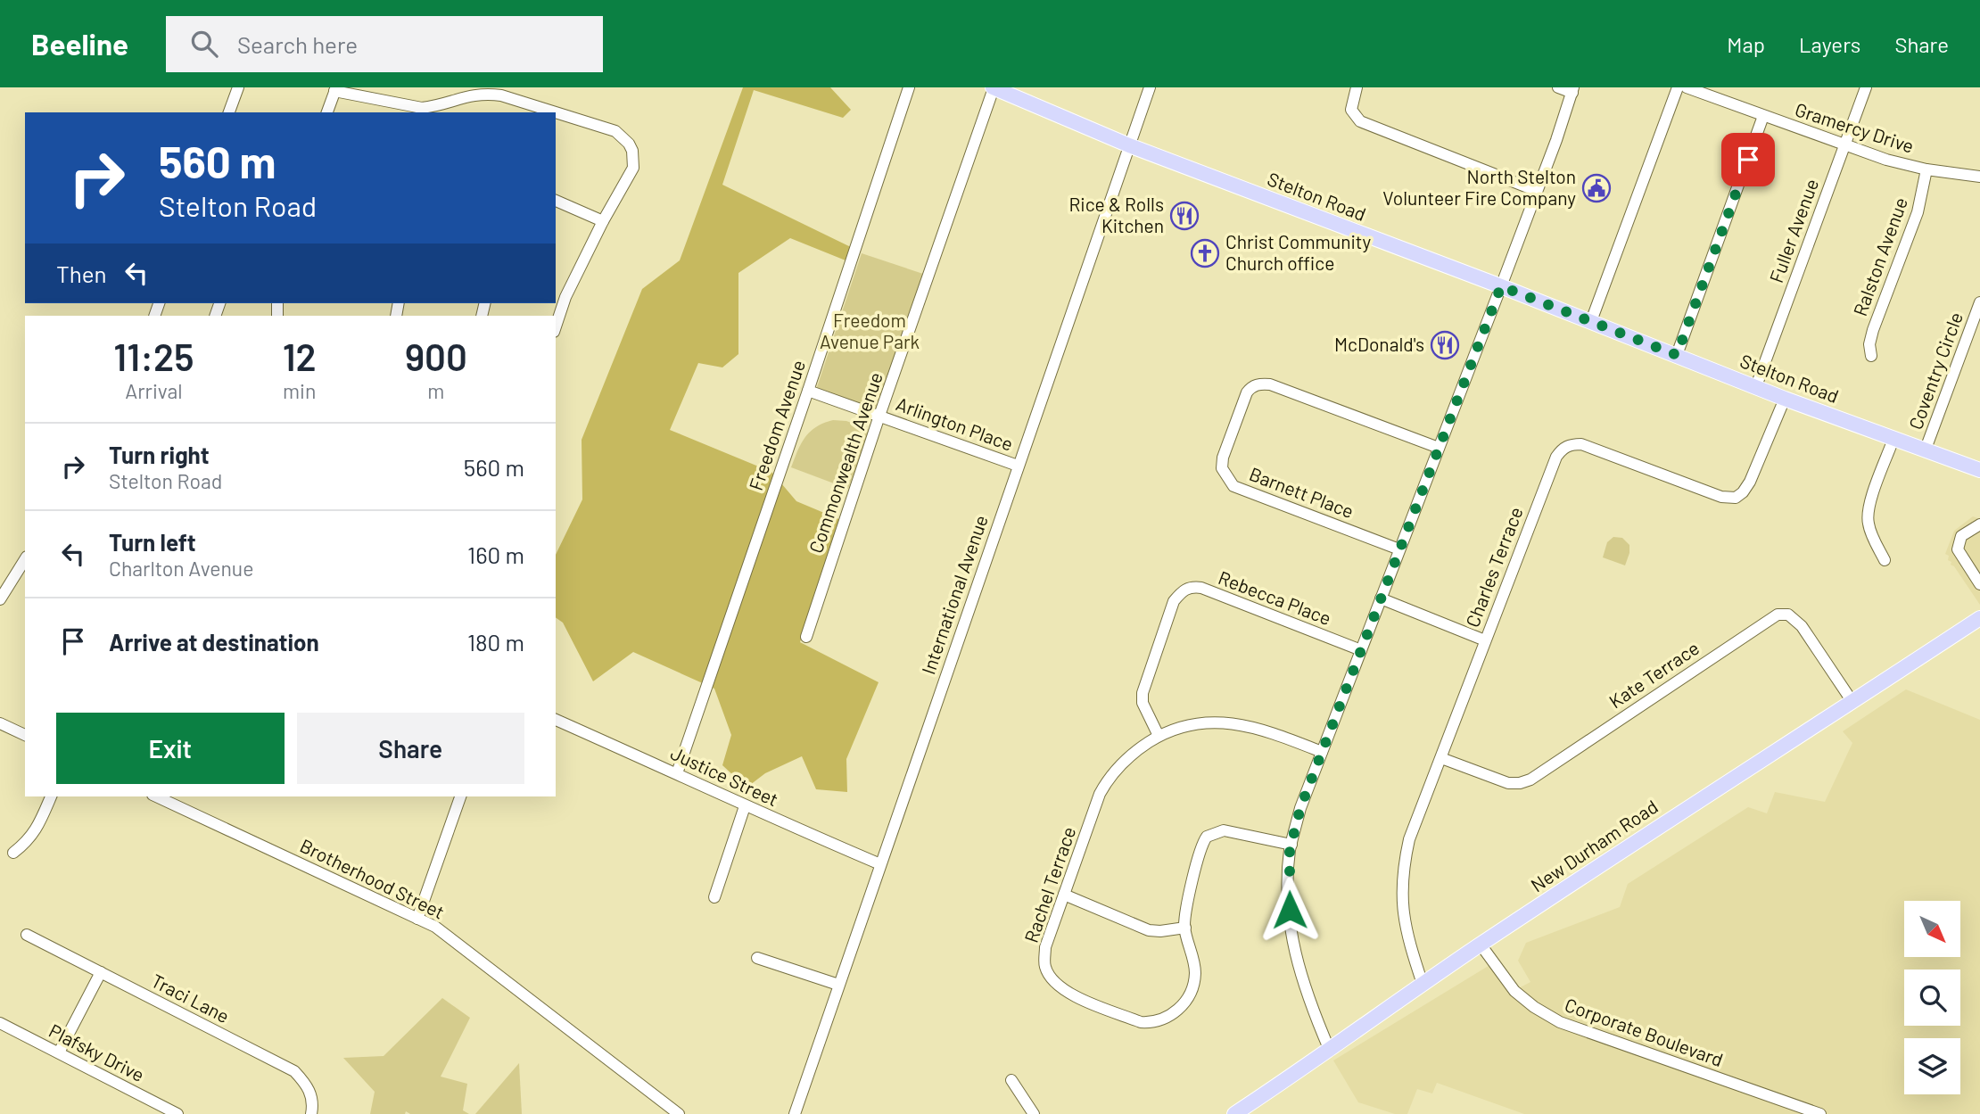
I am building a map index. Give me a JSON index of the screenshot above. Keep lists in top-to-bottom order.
{
  "streets": {
    "main road": ["Stelton Road", "New Durham Road"],
    "street": [
      "Gramercy Drive",
      "Fuller Avenue",
      "Ralston Avenue",
      "Coventry Circle",
      "Arlington Place",
      "Freedom Avenue",
      "Commonwealth Avenue",
      "Barnett Place",
      "Charles Terrace",
      "International Avenue",
      "Rebecca Place",
      "Kate Terrace",
      "Justice Street",
      "Brotherhood Street",
      "Rachel Terrace",
      "Traci Lane",
      "Corporate Boulevard",
      "Plafsky Drive"
    ]
  },
  "crossings": [
    ["Gramercy Drive", "Fuller Avenue"],
    ["Gramercy Drive", "Ralston Avenue"],
    ["Stelton Road", "Fuller Avenue"],
    ["Stelton Road", "Coventry Circle"],
    ["Stelton Road", "Commonwealth Avenue"],
    ["Stelton Road", "Charles Terrace"],
    ["Stelton Road", "International Avenue"],
    ["Arlington Place", "Freedom Avenue"],
    ["Arlington Place", "Commonwealth Avenue"],
    ["Arlington Place", "International Avenue"],
    ["Freedom Avenue", "Justice Street"],
    ["Charles Terrace", "Kate Terrace"],
    ["Charles Terrace", "New Durham Road"],
    ["International Avenue", "Justice Street"],
    ["Rebecca Place", "Rachel Terrace"],
    ["Kate Terrace", "New Durham Road"],
    ["New Durham Road", "Corporate Boulevard"]
  ],
  "parks": ["Freedom Avenue Park"],
  "places": {
    "public building": ["North Stelton Volunteer Fire Company"],
    "restaurant": ["Rice & Rolls Kitchen", "McDonald's"],
    "church": ["Christ Community Church office"]
  },
  "north": "bottom right",
  "page": {
    "header": "Beeline",
    "search": "Search here",
    "nav": ["Map", "Layers", "Share"],
    "turn": ["560 m", "Stelton Road"],
    "then": "Then",
    "eta": [
      "11:25",
      "Arrival",
      "12",
      "min",
      "900",
      "m"
    ],
    "list": [
      {
        "name": "Turn right",
        "note": "Stelton Road",
        "value": "560 m"
      },
      {
        "name": "Turn left",
        "note": "Charlton Avenue",
        "value": "160 m"
      },
      {
        "name": "Arrive at destination",
        "value": "180 m"
      }
    ],
    "buttons": ["Exit", "Share"]
  }
}
